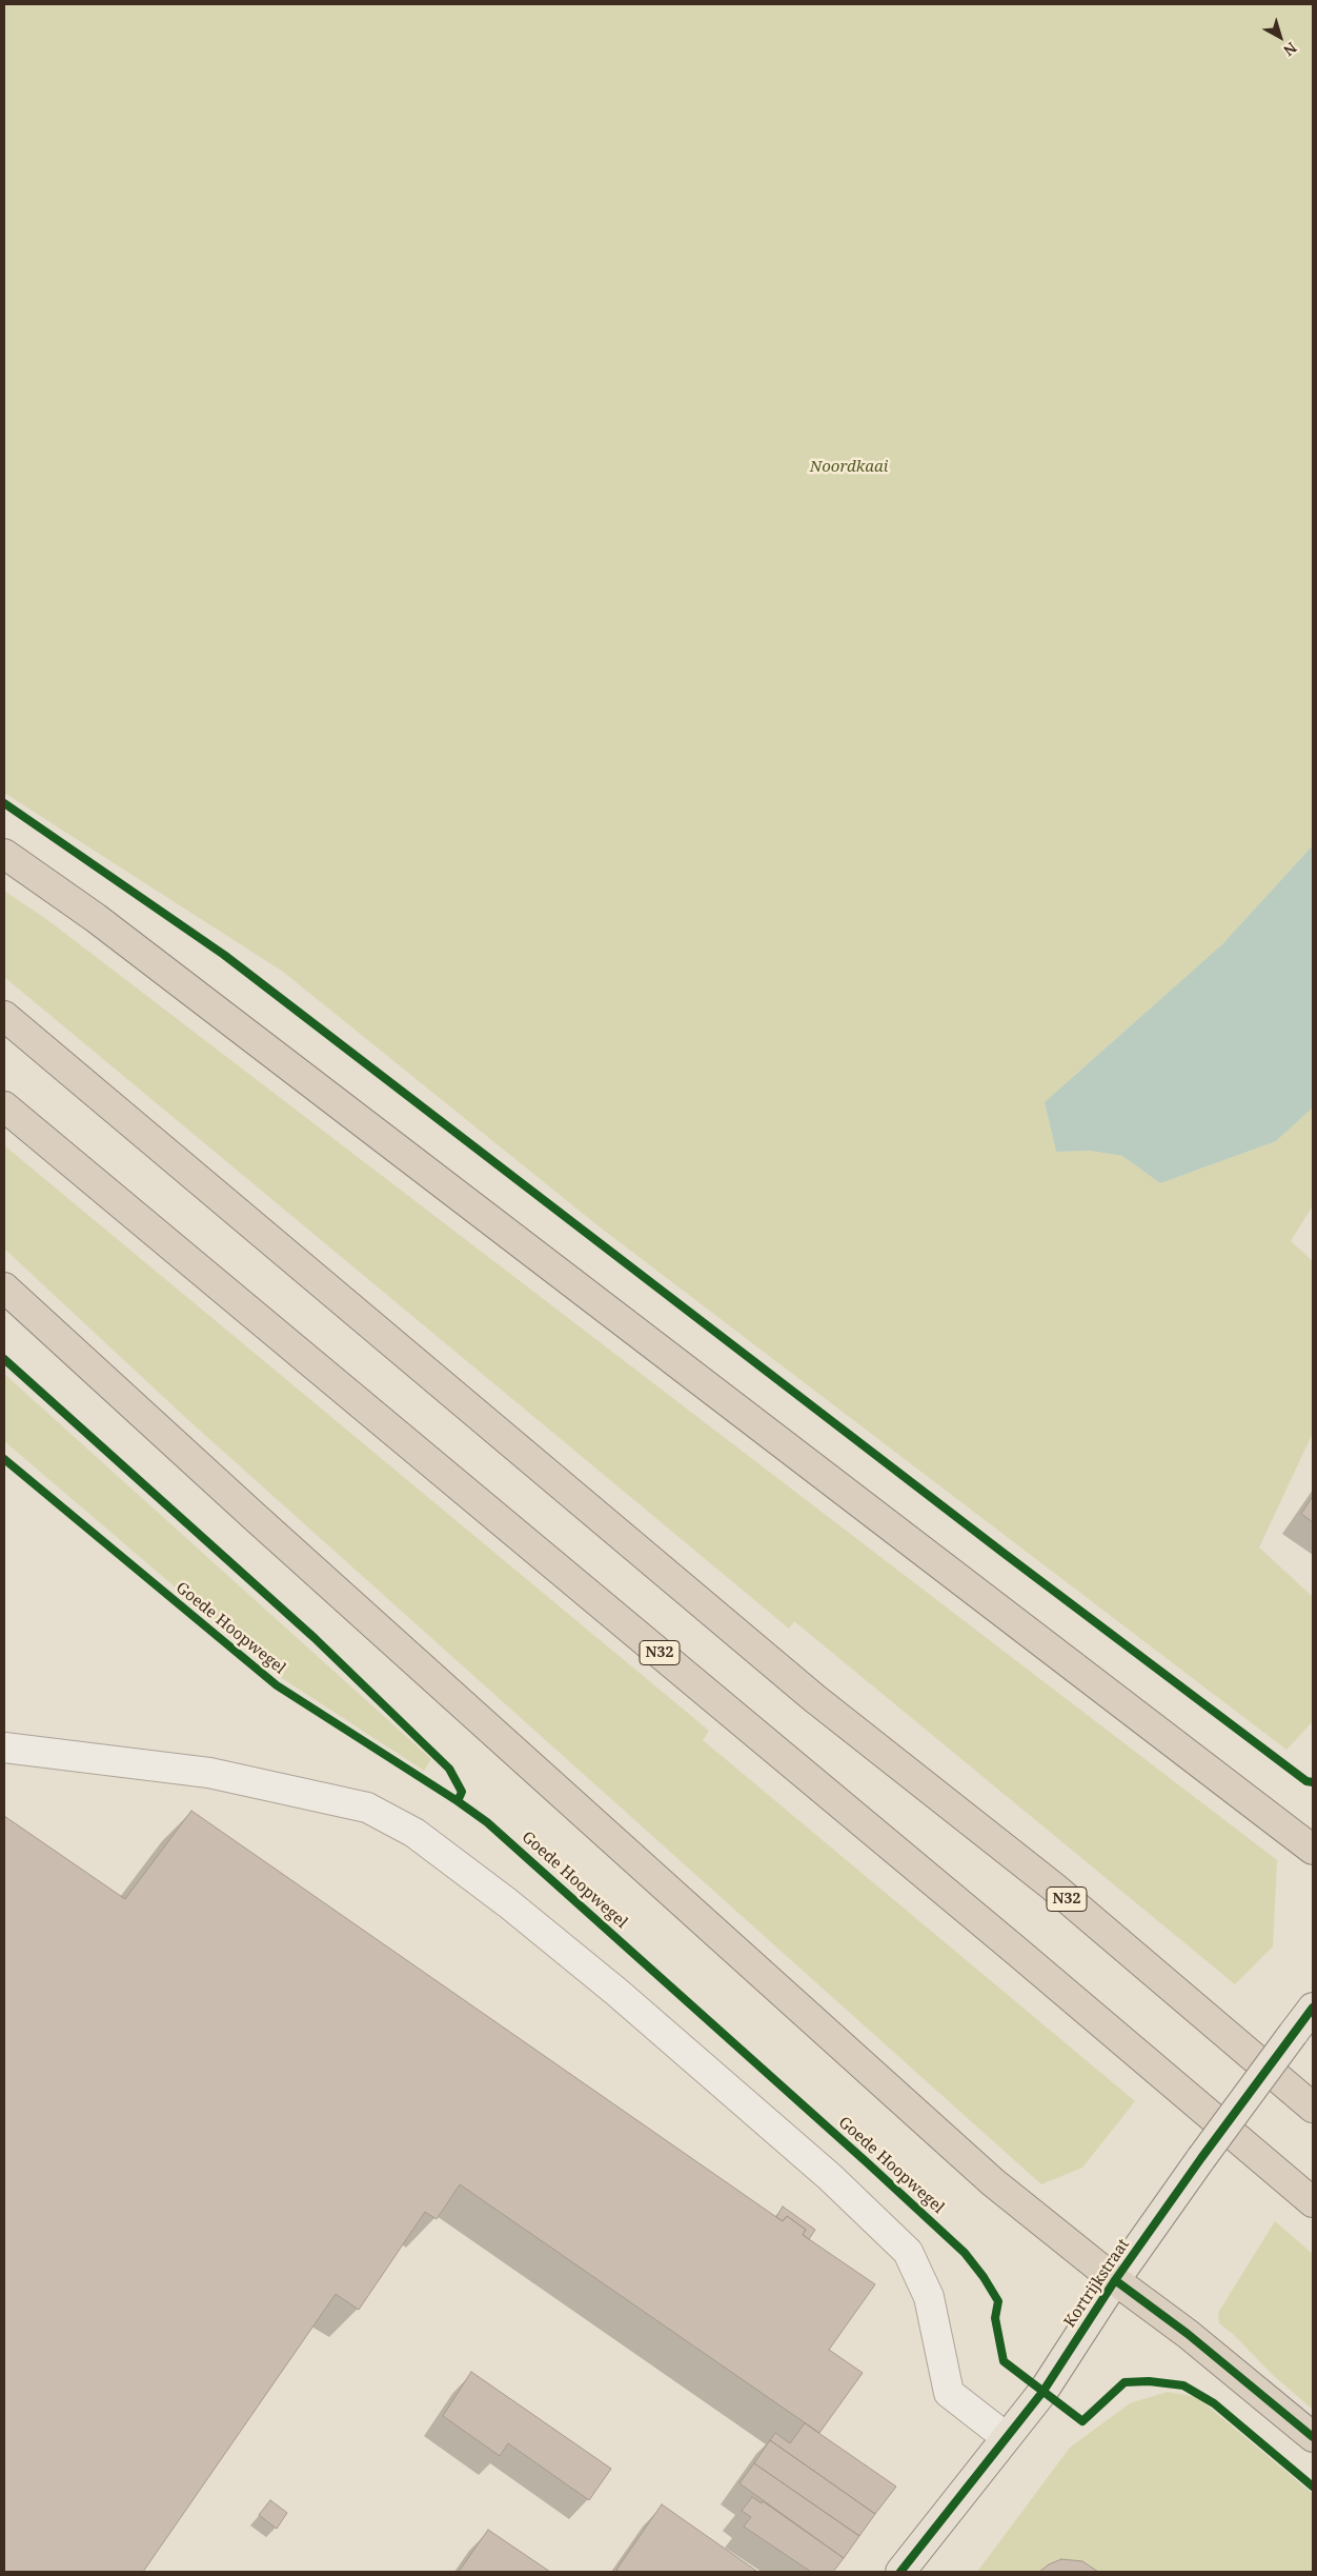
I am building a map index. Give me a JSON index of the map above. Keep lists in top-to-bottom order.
{
  "streets": {
    "highway": ["N32"],
    "main road": ["Kortrijkstraat"],
    "cycle path": ["Goede Hoopwegel"]
  },
  "parks": ["Noordkaai"],
  "north": "bottom right"
}
